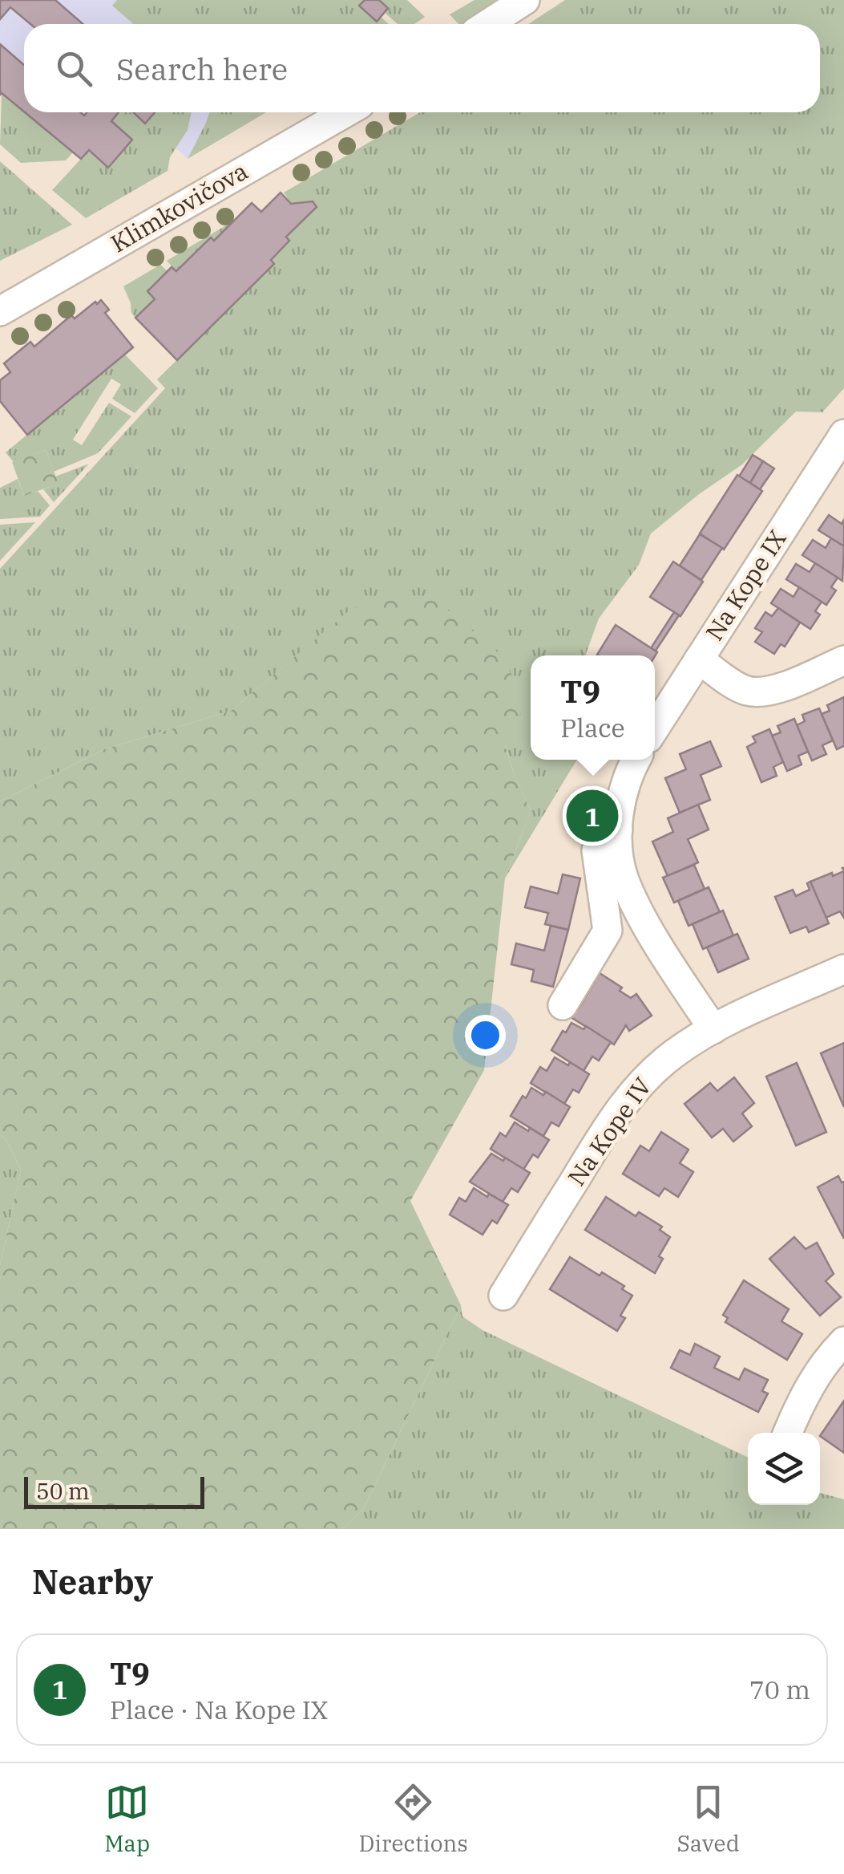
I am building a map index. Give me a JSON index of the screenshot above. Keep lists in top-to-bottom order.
{
  "streets": {
    "street": ["Klimkovičova", "Na Kope IX", "Na Kope IV"]
  },
  "scale_bar": "50 m",
  "page": {
    "search": "Search here",
    "popup": ["T9", "Place"],
    "pins": "1",
    "scale": "50 m",
    "heading": "Nearby",
    "list": [
      {
        "mark": "1",
        "name": "T9",
        "note": "Place · Na Kope IX",
        "value": "70 m"
      }
    ],
    "nav": ["Map", "Directions", "Saved"]
  }
}
